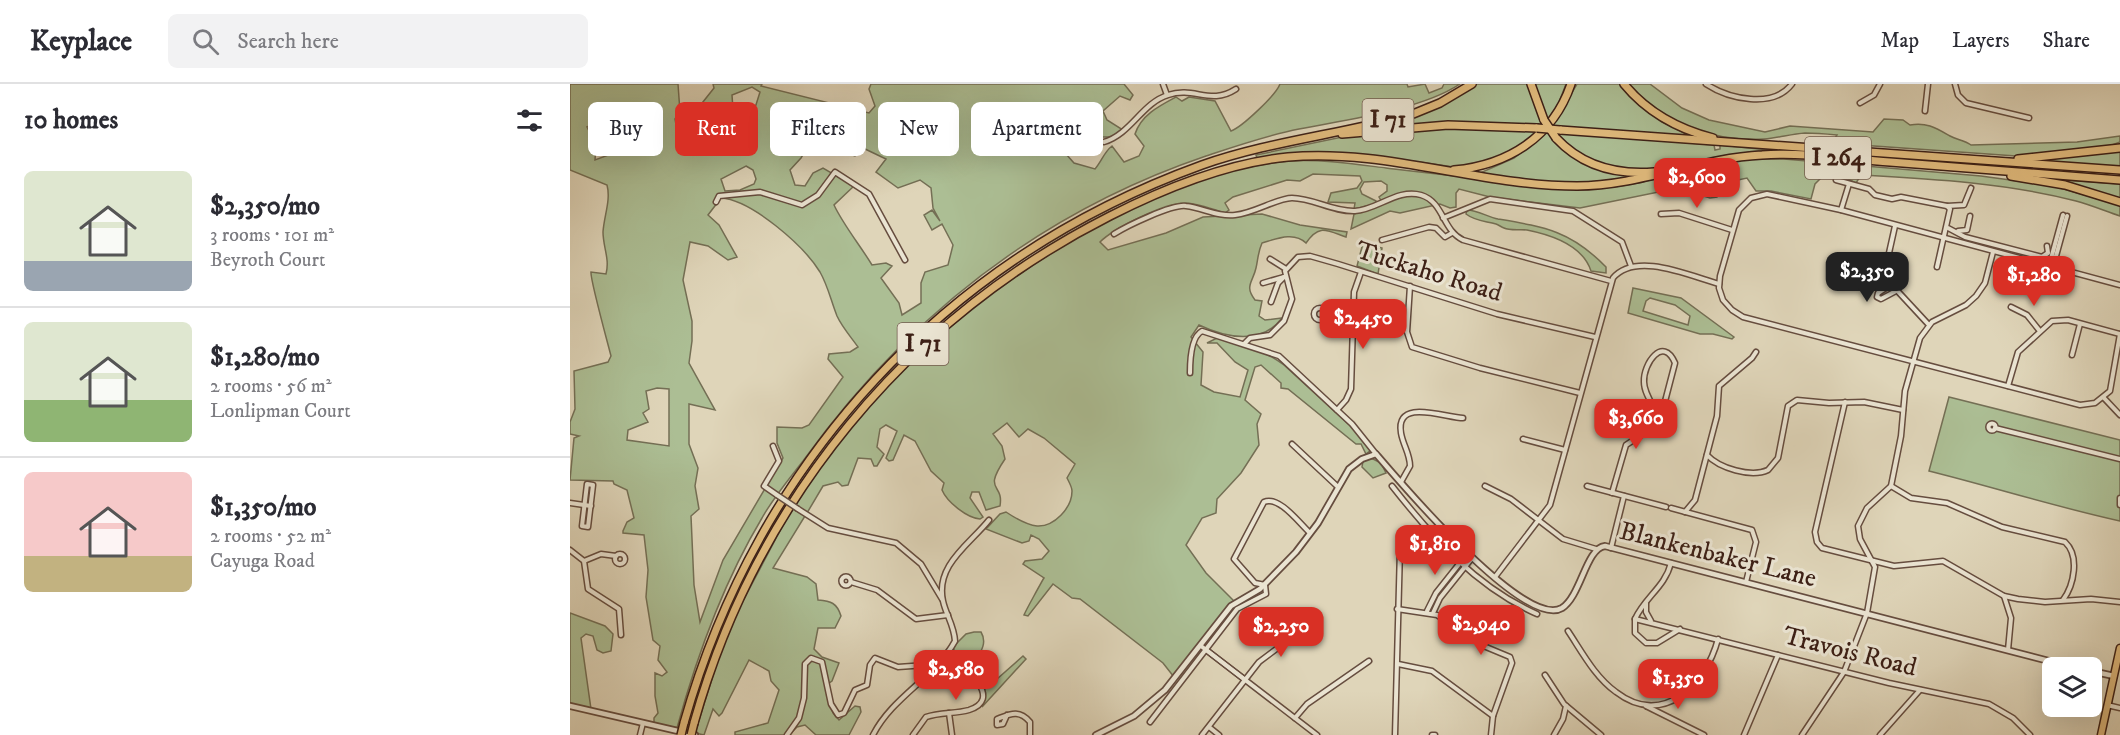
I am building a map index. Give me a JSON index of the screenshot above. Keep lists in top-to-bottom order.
{
  "streets": {
    "highway": ["I 71", "I 264"],
    "street": ["Tuckaho Road", "Blankenbaker Lane", "Travois Road"]
  },
  "page": {
    "header": "Keyplace",
    "search": "Search here",
    "nav": ["Map", "Layers", "Share"],
    "heading": "10 homes",
    "chip": [
      "Buy",
      "Rent",
      "Filters",
      "New",
      "Apartment"
    ],
    "list": [
      {
        "name": "$2,350/mo",
        "note": "3 rooms · 101 m² · Beyroth Court"
      },
      {
        "name": "$1,280/mo",
        "note": "2 rooms · 56 m² · Lonlipman Court"
      },
      {
        "name": "$1,350/mo",
        "note": "2 rooms · 52 m² · Cayuga Road"
      }
    ],
    "price": [
      "$2,600",
      "$2,350",
      "$1,280",
      "$2,450",
      "$3,660",
      "$1,810",
      "$2,940",
      "$2,250",
      "$2,580",
      "$1,350"
    ]
  }
}
